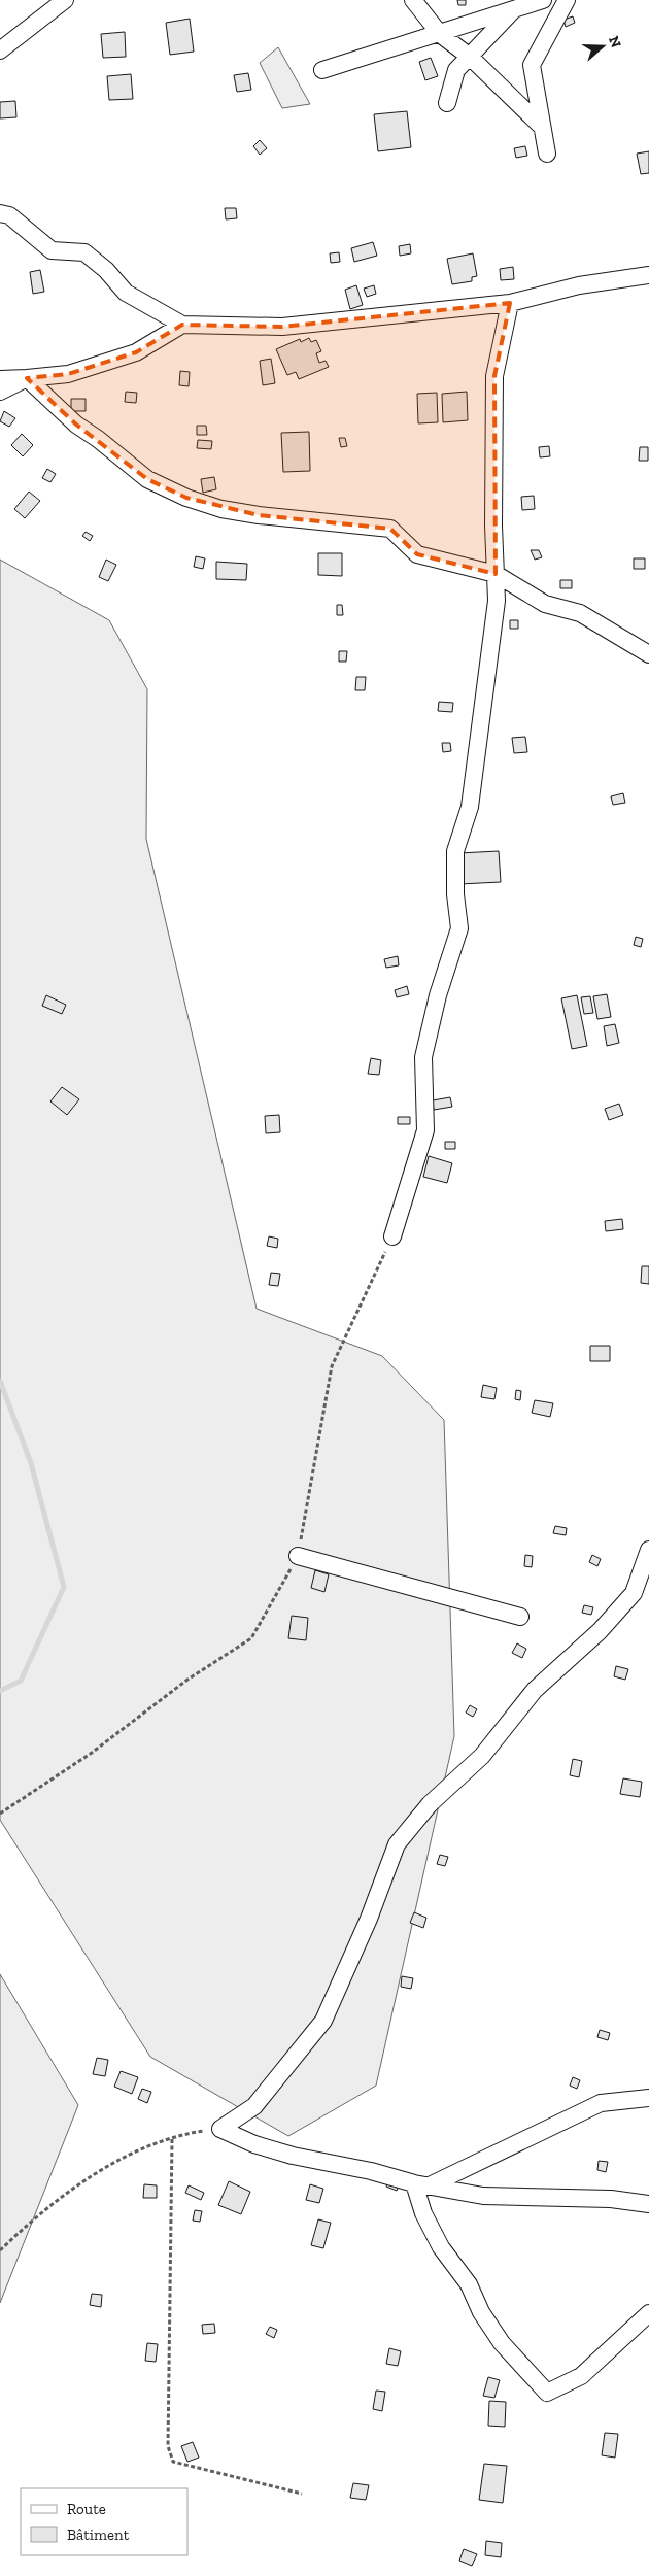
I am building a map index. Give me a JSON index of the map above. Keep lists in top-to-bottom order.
{
  "legend": ["Route", "Bâtiment"],
  "north": "right"
}
